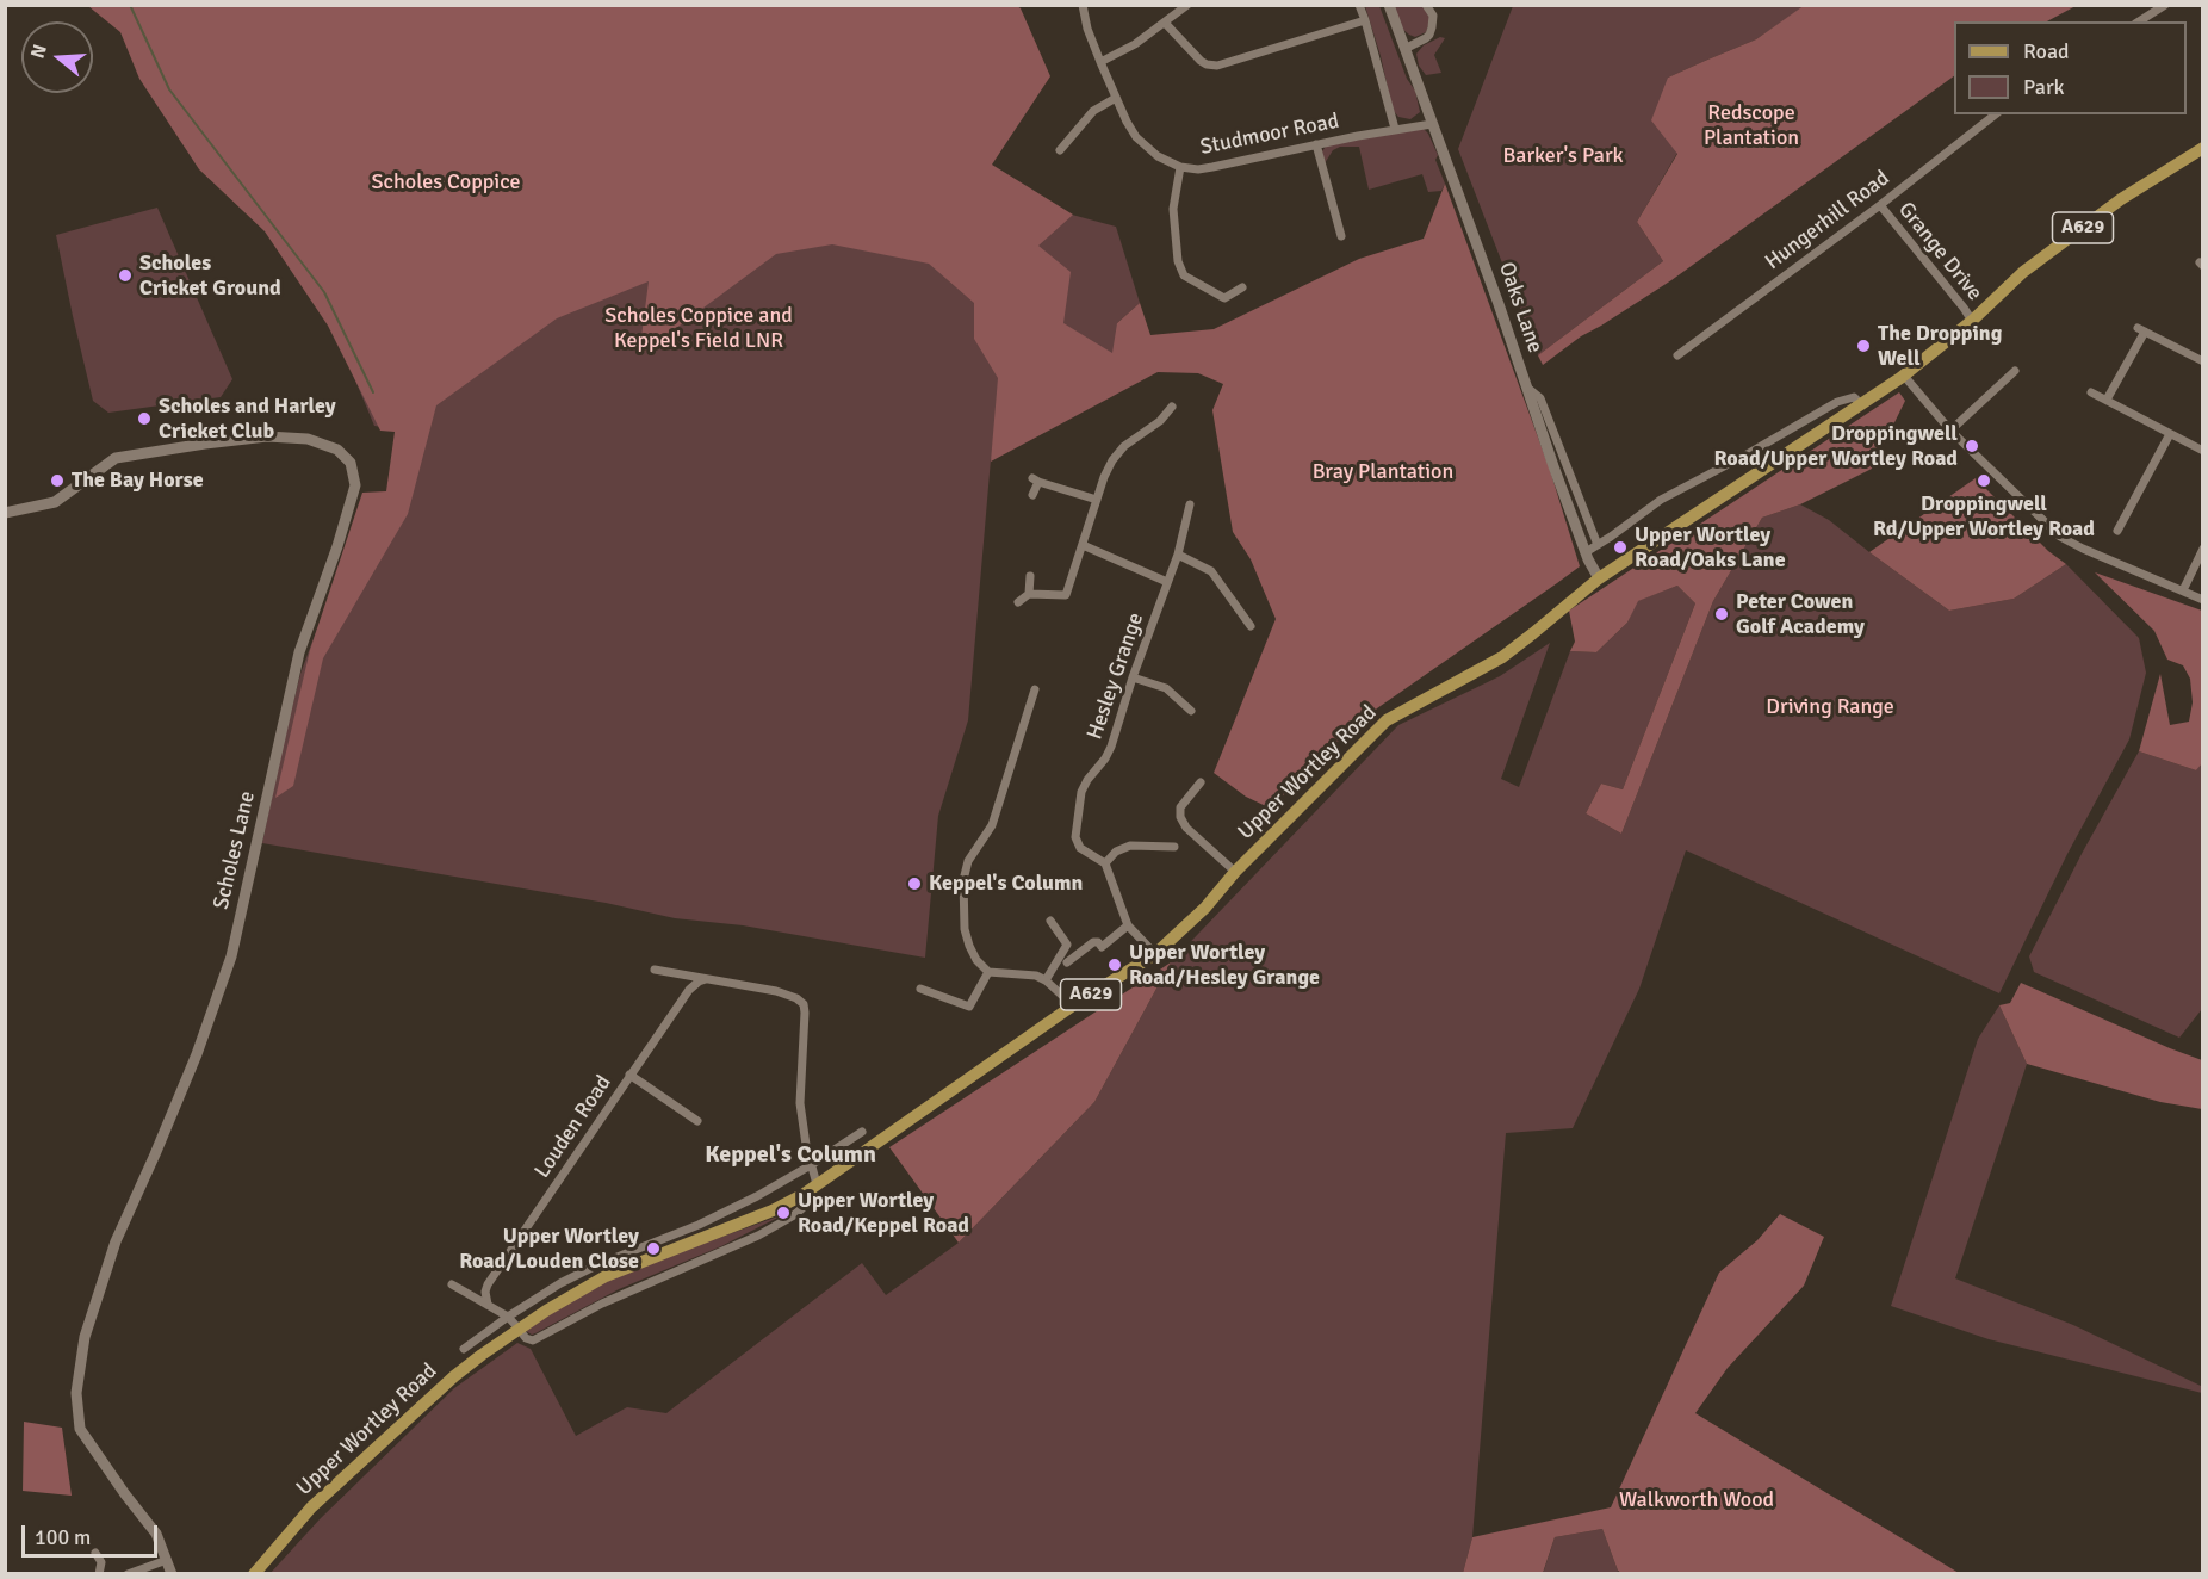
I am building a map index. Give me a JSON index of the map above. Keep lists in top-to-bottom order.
{
  "streets": {
    "main road": ["A629", "Upper Wortley Road"],
    "street": [
      "Studmoor Road",
      "Hungerhill Road",
      "Grange Drive",
      "Oaks Lane",
      "Hesley Grange",
      "Scholes Lane",
      "Louden Road"
    ]
  },
  "crossings": [
    ["Studmoor Road", "Oaks Lane"],
    ["Hungerhill Road", "Grange Drive"],
    ["Grange Drive", "Upper Wortley Road"],
    ["Oaks Lane", "Upper Wortley Road"]
  ],
  "districts": ["Keppel's Column"],
  "parks": [
    "Redscope Plantation",
    "Barker's Park",
    "Scholes Coppice",
    "Scholes Coppice and Keppel's Field LNR",
    "Bray Plantation",
    "Driving Range",
    "Walkworth Wood"
  ],
  "places": [
    "Scholes Cricket Ground",
    "The Dropping Well",
    "Scholes and Harley Cricket Club",
    "Droppingwell Road/Upper Wortley Road",
    "The Bay Horse",
    "Droppingwell Rd/Upper Wortley Road",
    "Upper Wortley Road/Oaks Lane",
    "Peter Cowen Golf Academy",
    "Keppel's Column",
    "Upper Wortley Road/Hesley Grange",
    "Upper Wortley Road/Keppel Road",
    "Upper Wortley Road/Louden Close"
  ],
  "legend": ["Road", "Park"],
  "scale_bar": "100 m",
  "north": "left"
}
